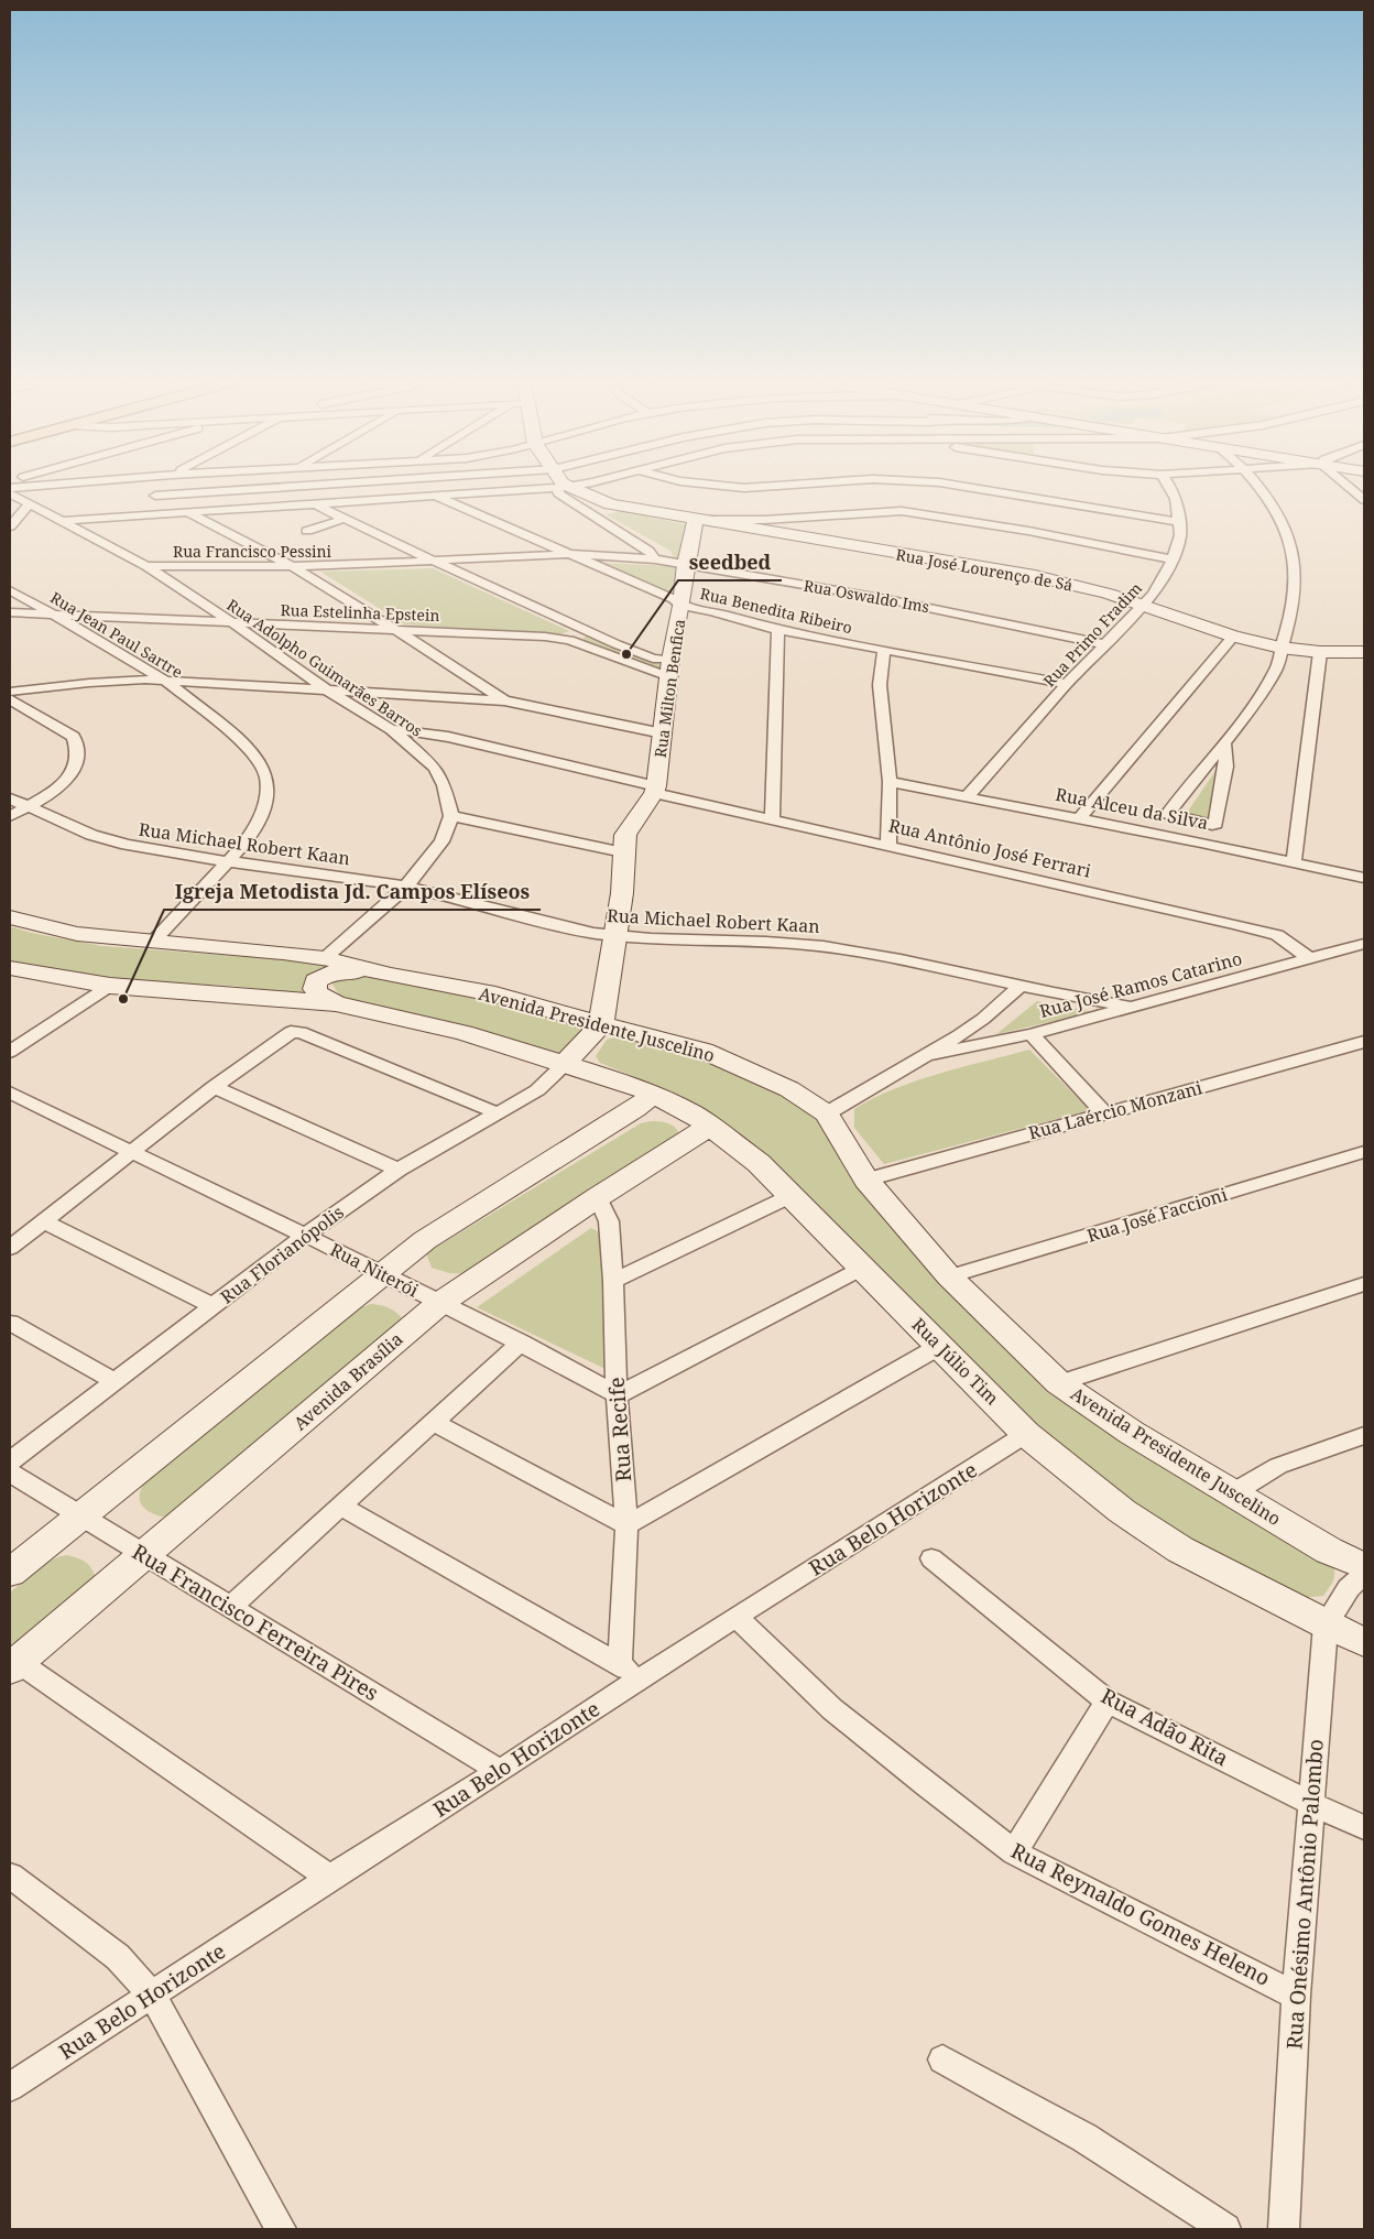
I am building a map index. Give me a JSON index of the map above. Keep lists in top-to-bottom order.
{
  "streets": {
    "main road": [
      "Rua José Lourenço de Sá",
      "Rua Milton Benfica",
      "Avenida Presidente Juscelino",
      "Rua Júlio Tim",
      "Avenida Brasília"
    ],
    "street": [
      "Rua Francisco Pessini",
      "Rua Oswaldo Ims",
      "Rua Benedita Ribeiro",
      "Rua Estelinha Epstein",
      "Rua Jean Paul Sartre",
      "Rua Primo Fradim",
      "Rua Adolpho Guimarães Barros",
      "Rua Alceu da Silva",
      "Rua Michael Robert Kaan",
      "Rua Antônio José Ferrari",
      "Rua José Ramos Catarino",
      "Rua Laércio Monzani",
      "Rua José Faccioni",
      "Rua Florianópolis",
      "Rua Niterói",
      "Rua Recife",
      "Rua Belo Horizonte",
      "Rua Francisco Ferreira Pires",
      "Rua Adão Rita",
      "Rua Onésimo Antônio Palombo",
      "Rua Reynaldo Gomes Heleno"
    ]
  },
  "crossings": [
    ["Rua Francisco Pessini", "Rua Oswaldo Ims"],
    ["Rua Francisco Pessini", "Rua Benedita Ribeiro"],
    ["Rua Francisco Pessini", "Rua Adolpho Guimarães Barros"],
    ["Rua José Lourenço de Sá", "Rua Primo Fradim"],
    ["Rua José Lourenço de Sá", "Rua Milton Benfica"],
    ["Rua Oswaldo Ims", "Rua Primo Fradim"],
    ["Rua Oswaldo Ims", "Rua Milton Benfica"],
    ["Rua Benedita Ribeiro", "Rua Primo Fradim"],
    ["Rua Benedita Ribeiro", "Rua Milton Benfica"],
    ["Rua Estelinha Epstein", "Rua Jean Paul Sartre"],
    ["Rua Estelinha Epstein", "Rua Adolpho Guimarães Barros"],
    ["Rua Estelinha Epstein", "Rua Milton Benfica"],
    ["Rua Jean Paul Sartre", "Rua Michael Robert Kaan"],
    ["Rua Jean Paul Sartre", "Avenida Presidente Juscelino"],
    ["Rua Primo Fradim", "Rua Alceu da Silva"],
    ["Rua Milton Benfica", "Rua Antônio José Ferrari"],
    ["Rua Michael Robert Kaan", "Rua José Ramos Catarino"],
    ["Rua Antônio José Ferrari", "Rua José Ramos Catarino"],
    ["Avenida Presidente Juscelino", "Rua Laércio Monzani"],
    ["Avenida Presidente Juscelino", "Rua José Faccioni"],
    ["Rua Florianópolis", "Rua Niterói"],
    ["Rua Florianópolis", "Rua Júlio Tim"],
    ["Rua Niterói", "Avenida Brasília"],
    ["Rua Niterói", "Rua Recife"],
    ["Rua Júlio Tim", "Avenida Brasília"],
    ["Rua Júlio Tim", "Rua Belo Horizonte"],
    ["Rua Júlio Tim", "Rua Onésimo Antônio Palombo"],
    ["Avenida Brasília", "Rua Recife"],
    ["Avenida Brasília", "Rua Francisco Ferreira Pires"],
    ["Rua Recife", "Rua Belo Horizonte"],
    ["Rua Belo Horizonte", "Rua Francisco Ferreira Pires"],
    ["Rua Belo Horizonte", "Rua Reynaldo Gomes Heleno"],
    ["Rua Adão Rita", "Rua Onésimo Antônio Palombo"],
    ["Rua Onésimo Antônio Palombo", "Rua Reynaldo Gomes Heleno"]
  ],
  "places": ["seedbed", "Igreja Metodista Jd. Campos Elíseos"]
}
